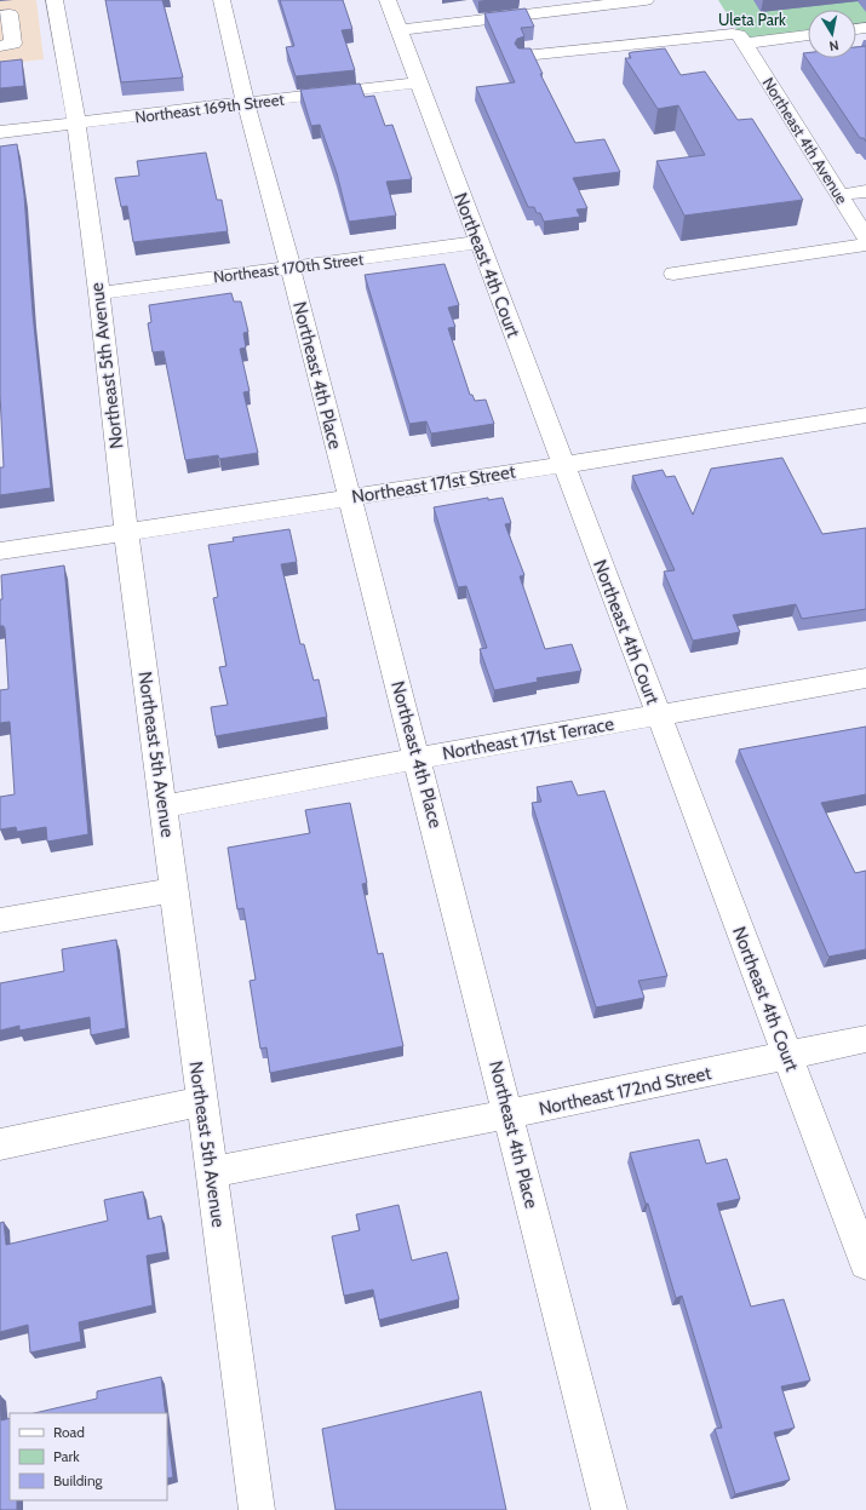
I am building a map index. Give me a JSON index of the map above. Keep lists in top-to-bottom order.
{
  "streets": {
    "street": [
      "Northeast 169th Street",
      "Northeast 4th Avenue",
      "Northeast 4th Court",
      "Northeast 170th Street",
      "Northeast 5th Avenue",
      "Northeast 4th Place",
      "Northeast 171st Street",
      "Northeast 171st Terrace",
      "Northeast 172nd Street"
    ]
  },
  "crossings": [
    ["Northeast 169th Street", "Northeast 4th Court"],
    ["Northeast 169th Street", "Northeast 5th Avenue"],
    ["Northeast 169th Street", "Northeast 4th Place"],
    ["Northeast 4th Court", "Northeast 170th Street"],
    ["Northeast 4th Court", "Northeast 171st Street"],
    ["Northeast 4th Court", "Northeast 171st Terrace"],
    ["Northeast 4th Court", "Northeast 172nd Street"],
    ["Northeast 170th Street", "Northeast 5th Avenue"],
    ["Northeast 170th Street", "Northeast 4th Place"],
    ["Northeast 5th Avenue", "Northeast 171st Street"],
    ["Northeast 5th Avenue", "Northeast 171st Terrace"],
    ["Northeast 5th Avenue", "Northeast 172nd Street"],
    ["Northeast 4th Place", "Northeast 171st Street"],
    ["Northeast 4th Place", "Northeast 171st Terrace"],
    ["Northeast 4th Place", "Northeast 172nd Street"]
  ],
  "parks": ["Uleta Park"],
  "legend": ["Road", "Park", "Building"],
  "north": "bottom"
}
